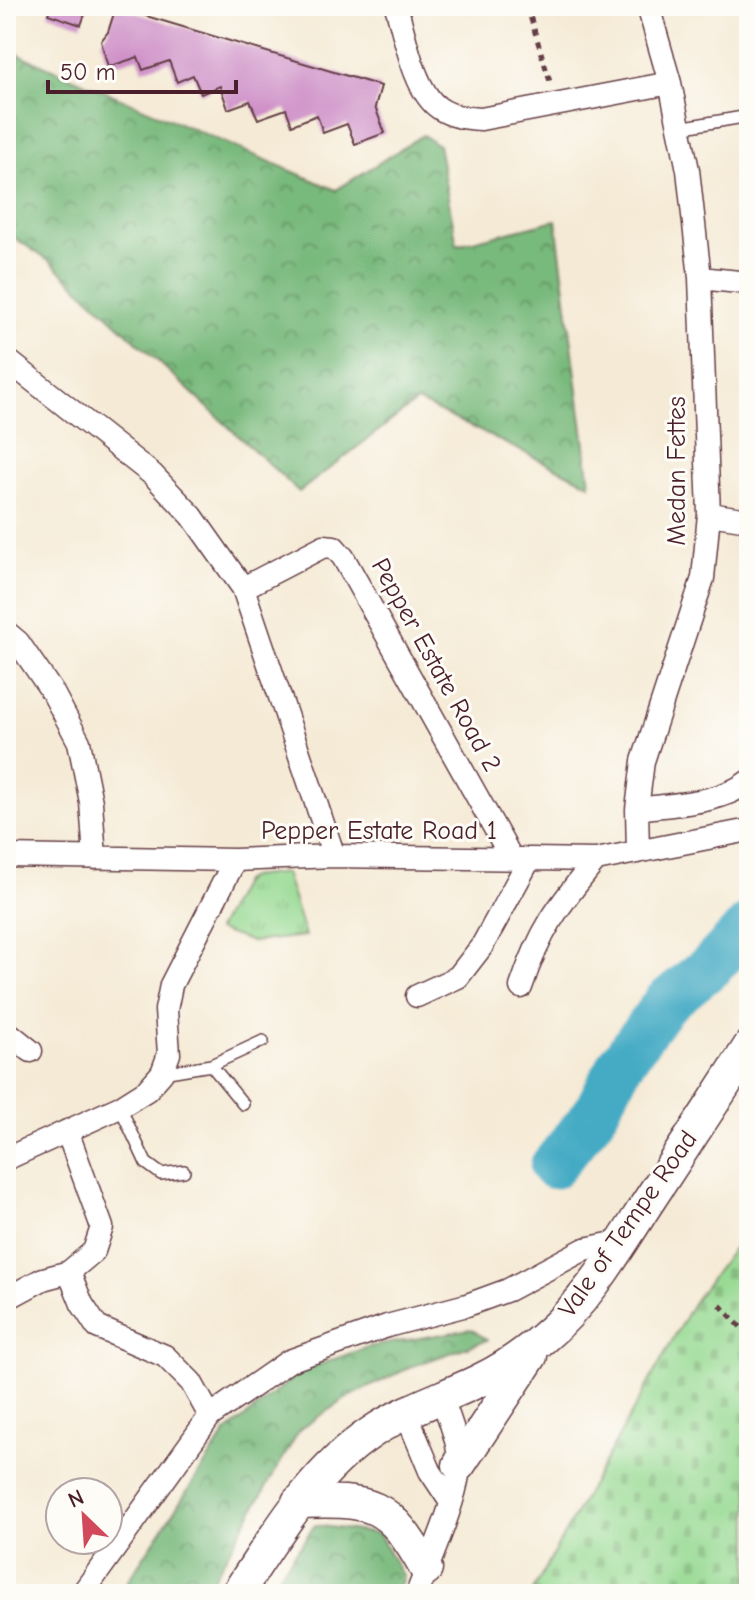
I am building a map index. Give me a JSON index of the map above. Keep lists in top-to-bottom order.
{
  "streets": {
    "main road": ["Vale of Tempe Road"],
    "street": ["Medan Fettes", "Pepper Estate Road 2", "Pepper Estate Road 1"]
  },
  "crossings": [
    ["Medan Fettes", "Pepper Estate Road 1"],
    ["Pepper Estate Road 2", "Pepper Estate Road 1"]
  ],
  "scale_bar": "50 m",
  "north": "top left"
}
